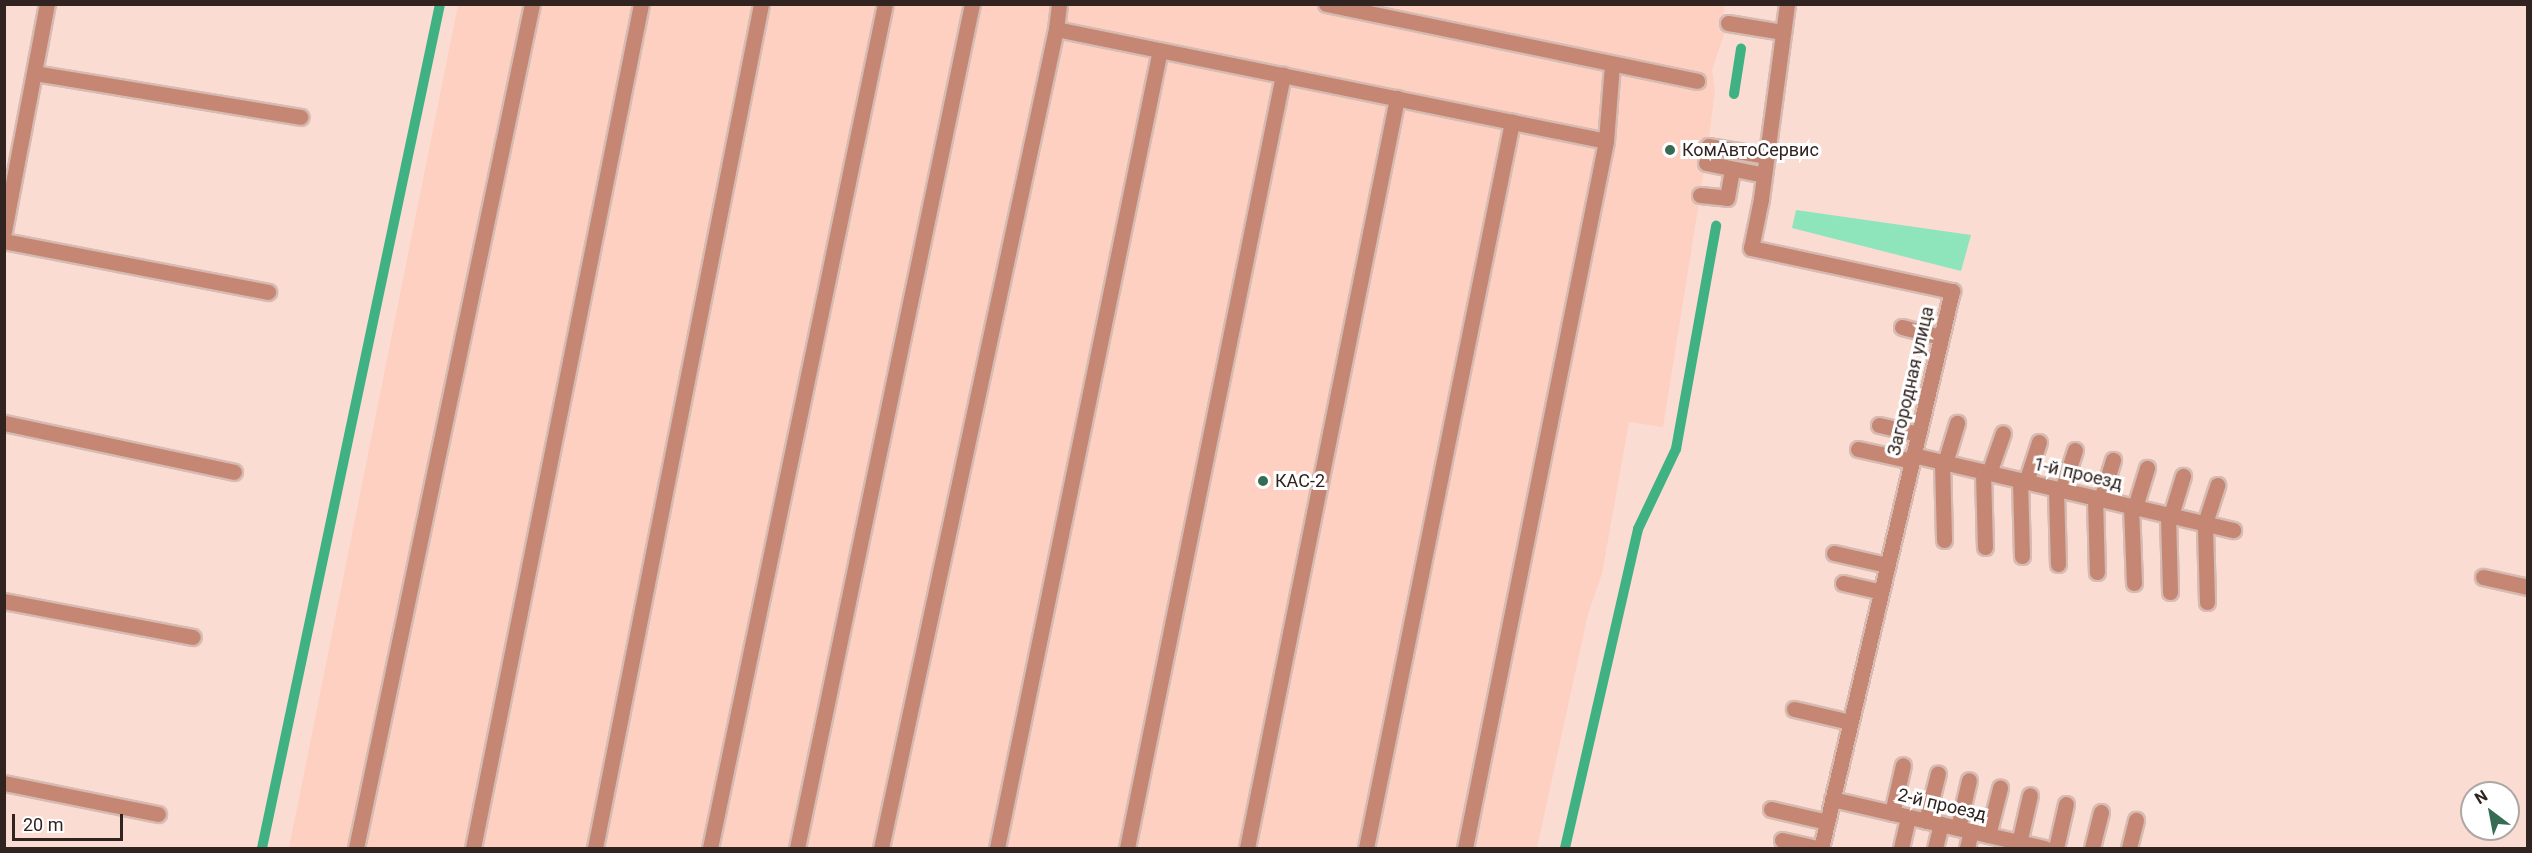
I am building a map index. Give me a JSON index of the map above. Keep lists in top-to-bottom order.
{
  "streets": {
    "street": ["Загородная улица", "1-й проезд", "2-й проезд"]
  },
  "crossings": [
    ["Загородная улица", "1-й проезд"],
    ["Загородная улица", "2-й проезд"]
  ],
  "places": ["КомАвтоСервис", "КАС-2"],
  "scale_bar": "20 m",
  "north": "top left"
}
